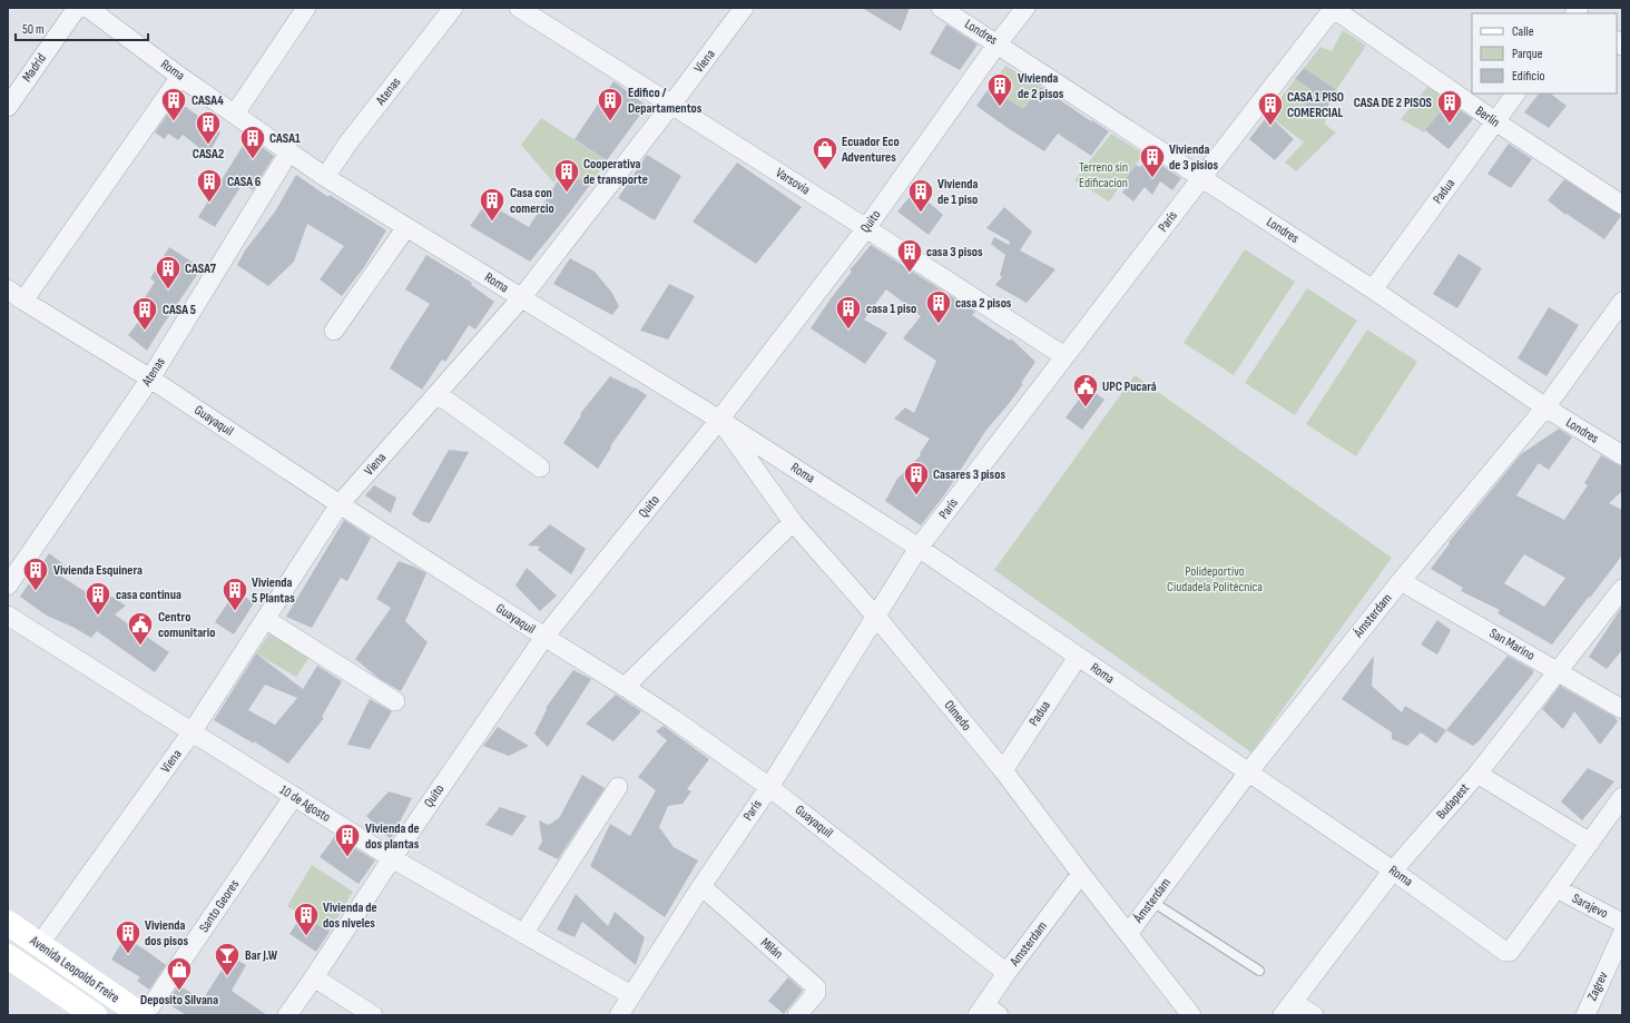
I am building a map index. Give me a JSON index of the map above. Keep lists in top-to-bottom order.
{
  "streets": {
    "main road": ["Avenida Leopoldo Freire"],
    "street": [
      "Londres",
      "Viena",
      "Madrid",
      "Roma",
      "Atenas",
      "Berlín",
      "Varsovia",
      "Padua",
      "Quito",
      "París",
      "Guayaquil",
      "Ámsterdam",
      "San Marino",
      "Olmedo",
      "Budapest",
      "10 de Agosto",
      "Santo Geores",
      "Sarajevo",
      "Amsterdam",
      "Milán",
      "Zagrev"
    ]
  },
  "crossings": [
    ["Londres", "Padua"],
    ["Londres", "Quito"],
    ["Londres", "París"],
    ["Londres", "Ámsterdam"],
    ["Viena", "Roma"],
    ["Viena", "Varsovia"],
    ["Viena", "Guayaquil"],
    ["Viena", "10 de Agosto"],
    ["Viena", "Avenida Leopoldo Freire"],
    ["Roma", "Atenas"],
    ["Roma", "Padua"],
    ["Roma", "Quito"],
    ["Roma", "París"],
    ["Roma", "Ámsterdam"],
    ["Roma", "Olmedo"],
    ["Roma", "Budapest"],
    ["Roma", "Sarajevo"],
    ["Atenas", "Guayaquil"],
    ["Berlín", "Padua"],
    ["Berlín", "París"],
    ["Varsovia", "Quito"],
    ["Varsovia", "París"],
    ["Padua", "Olmedo"],
    ["Quito", "Guayaquil"],
    ["Quito", "Olmedo"],
    ["Quito", "10 de Agosto"],
    ["París", "Guayaquil"],
    ["París", "Olmedo"],
    ["París", "10 de Agosto"],
    ["París", "Milán"],
    ["Guayaquil", "Amsterdam"],
    ["Ámsterdam", "San Marino"],
    ["Ámsterdam", "Olmedo"],
    ["San Marino", "Budapest"],
    ["Olmedo", "Amsterdam"],
    ["10 de Agosto", "Santo Geores"]
  ],
  "parks": ["Terreno sin Edificacion", "Polideportivo Ciudadela Politécnica"],
  "places": {
    "building": [
      "Vivienda de 2 pisos",
      "CASA4",
      "Edifico / Departamentos",
      "CASA DE 2 PISOS",
      "CASA 1 PISO COMERCIAL",
      "CASA2",
      "CASA1",
      "Vivienda de 3 pisios",
      "Cooperativa de transporte",
      "CASA 6",
      "Vivienda de 1 piso",
      "Casa con comercio",
      "casa 3 pisos",
      "CASA7",
      "casa 2 pisos",
      "casa 1 piso",
      "CASA 5",
      "Casares 3 pisos",
      "Vivienda Esquinera",
      "Vivienda 5 Plantas",
      "casa continua",
      "Vivienda de dos plantas",
      "Vivienda de dos niveles",
      "Vivienda dos pisos"
    ],
    "shop": ["Ecuador Eco Adventures", "Deposito Silvana"],
    "public building": ["UPC Pucará", "Centro comunitario"],
    "bar": ["Bar J.W"]
  },
  "legend": ["Calle", "Parque", "Edificio"],
  "scale_bar": "50 m"
}
